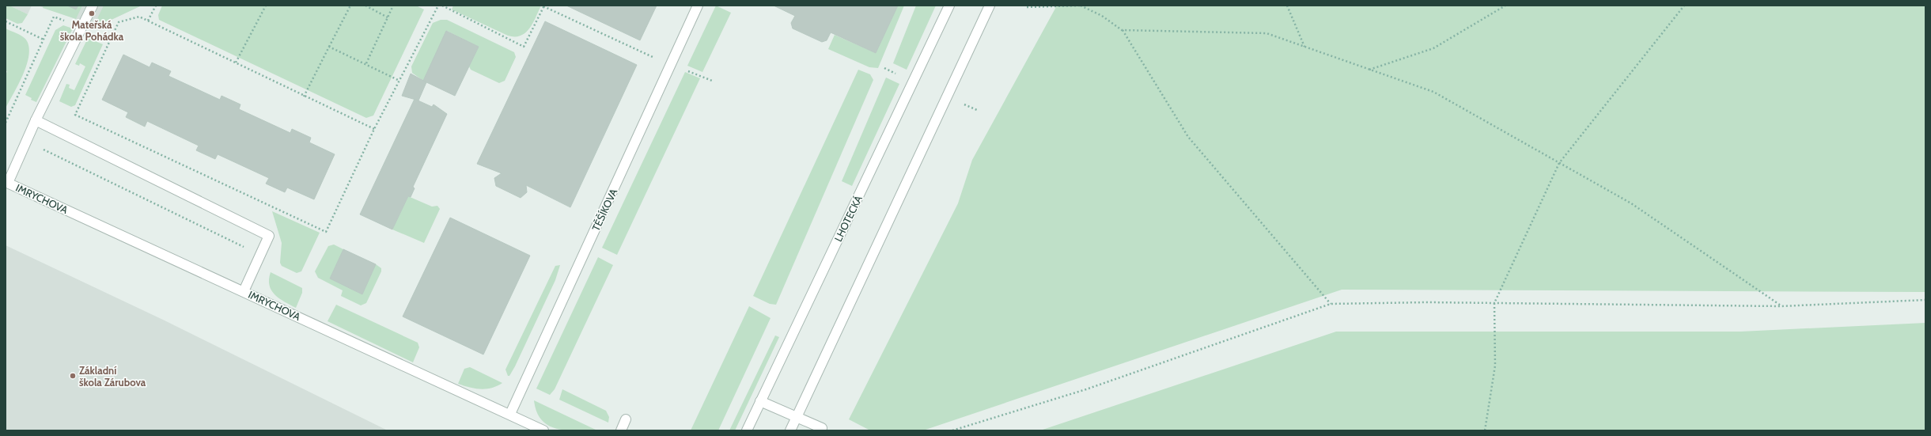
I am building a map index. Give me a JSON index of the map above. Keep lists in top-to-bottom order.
{
  "streets": {
    "street": ["IMRYCHOVA", "TĚŠÍKOVA", "LHOTECKÁ"]
  },
  "crossings": [
    ["IMRYCHOVA", "TĚŠÍKOVA"]
  ],
  "places": ["Mateřská škola Pohádka", "Základní škola Zárubova"]
}
